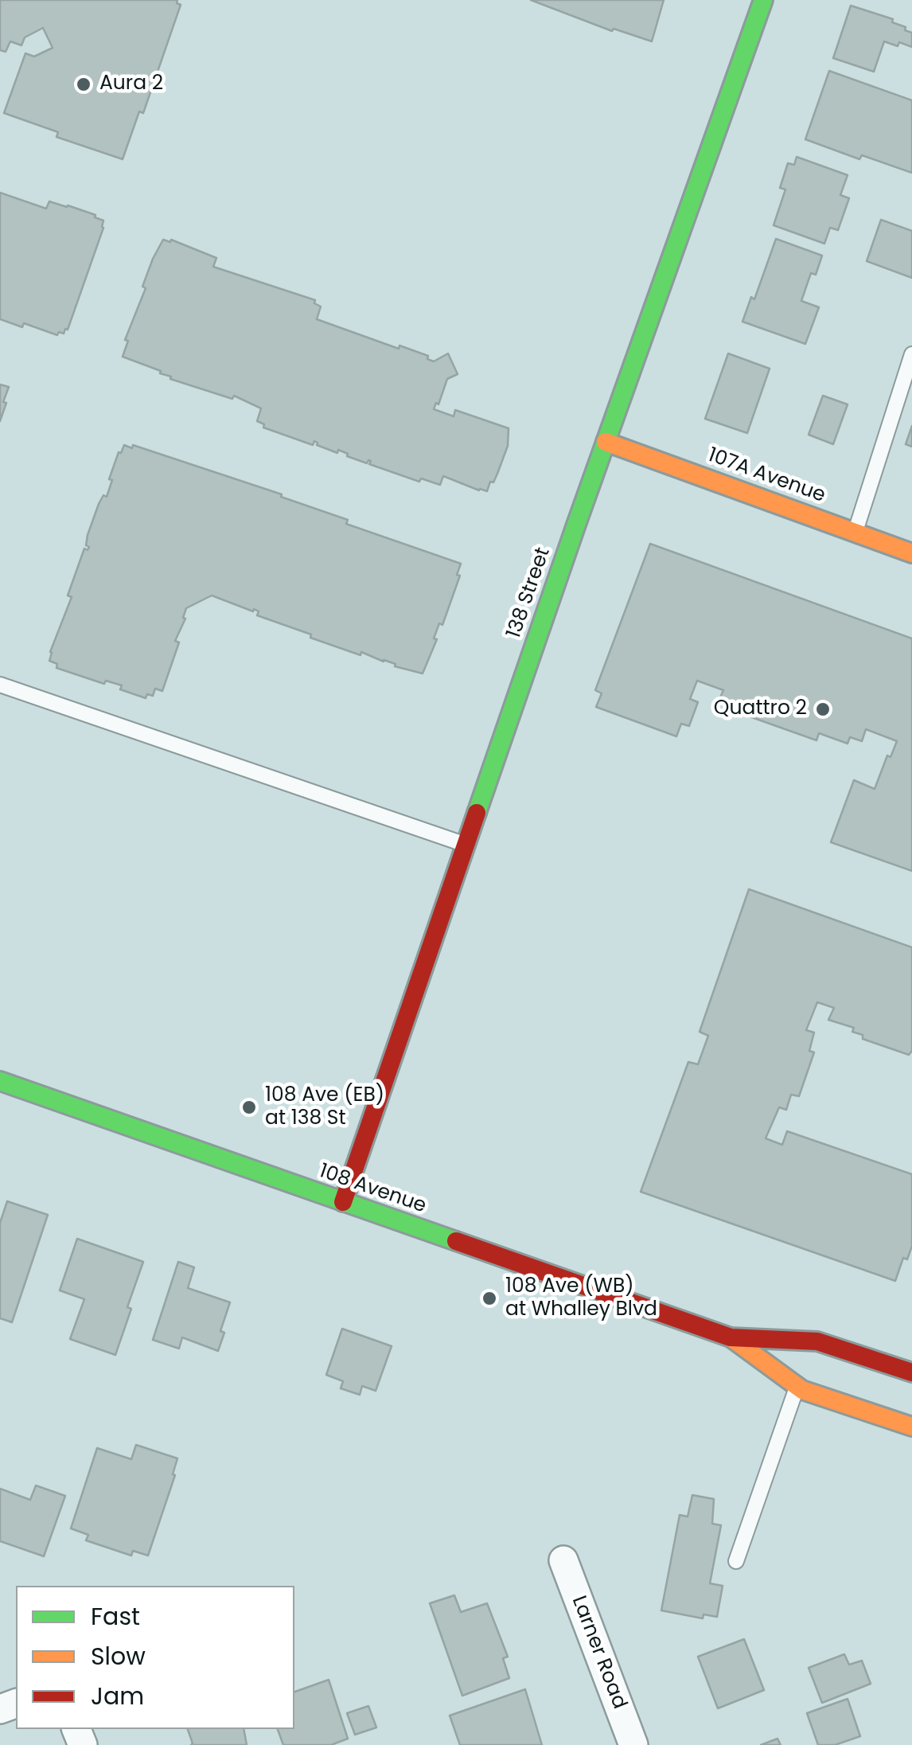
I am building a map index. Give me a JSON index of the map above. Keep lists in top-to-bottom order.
{
  "streets": {
    "street": [
      "107A Avenue",
      "138 Street",
      "108 Avenue",
      "Larner Road"
    ]
  },
  "crossings": [
    ["107A Avenue", "138 Street"],
    ["138 Street", "108 Avenue"]
  ],
  "places": [
    "Aura 2",
    "Quattro 2",
    "108 Ave (EB) at 138 St",
    "108 Ave (WB) at Whalley Blvd"
  ],
  "legend": ["Fast", "Slow", "Jam"]
}
